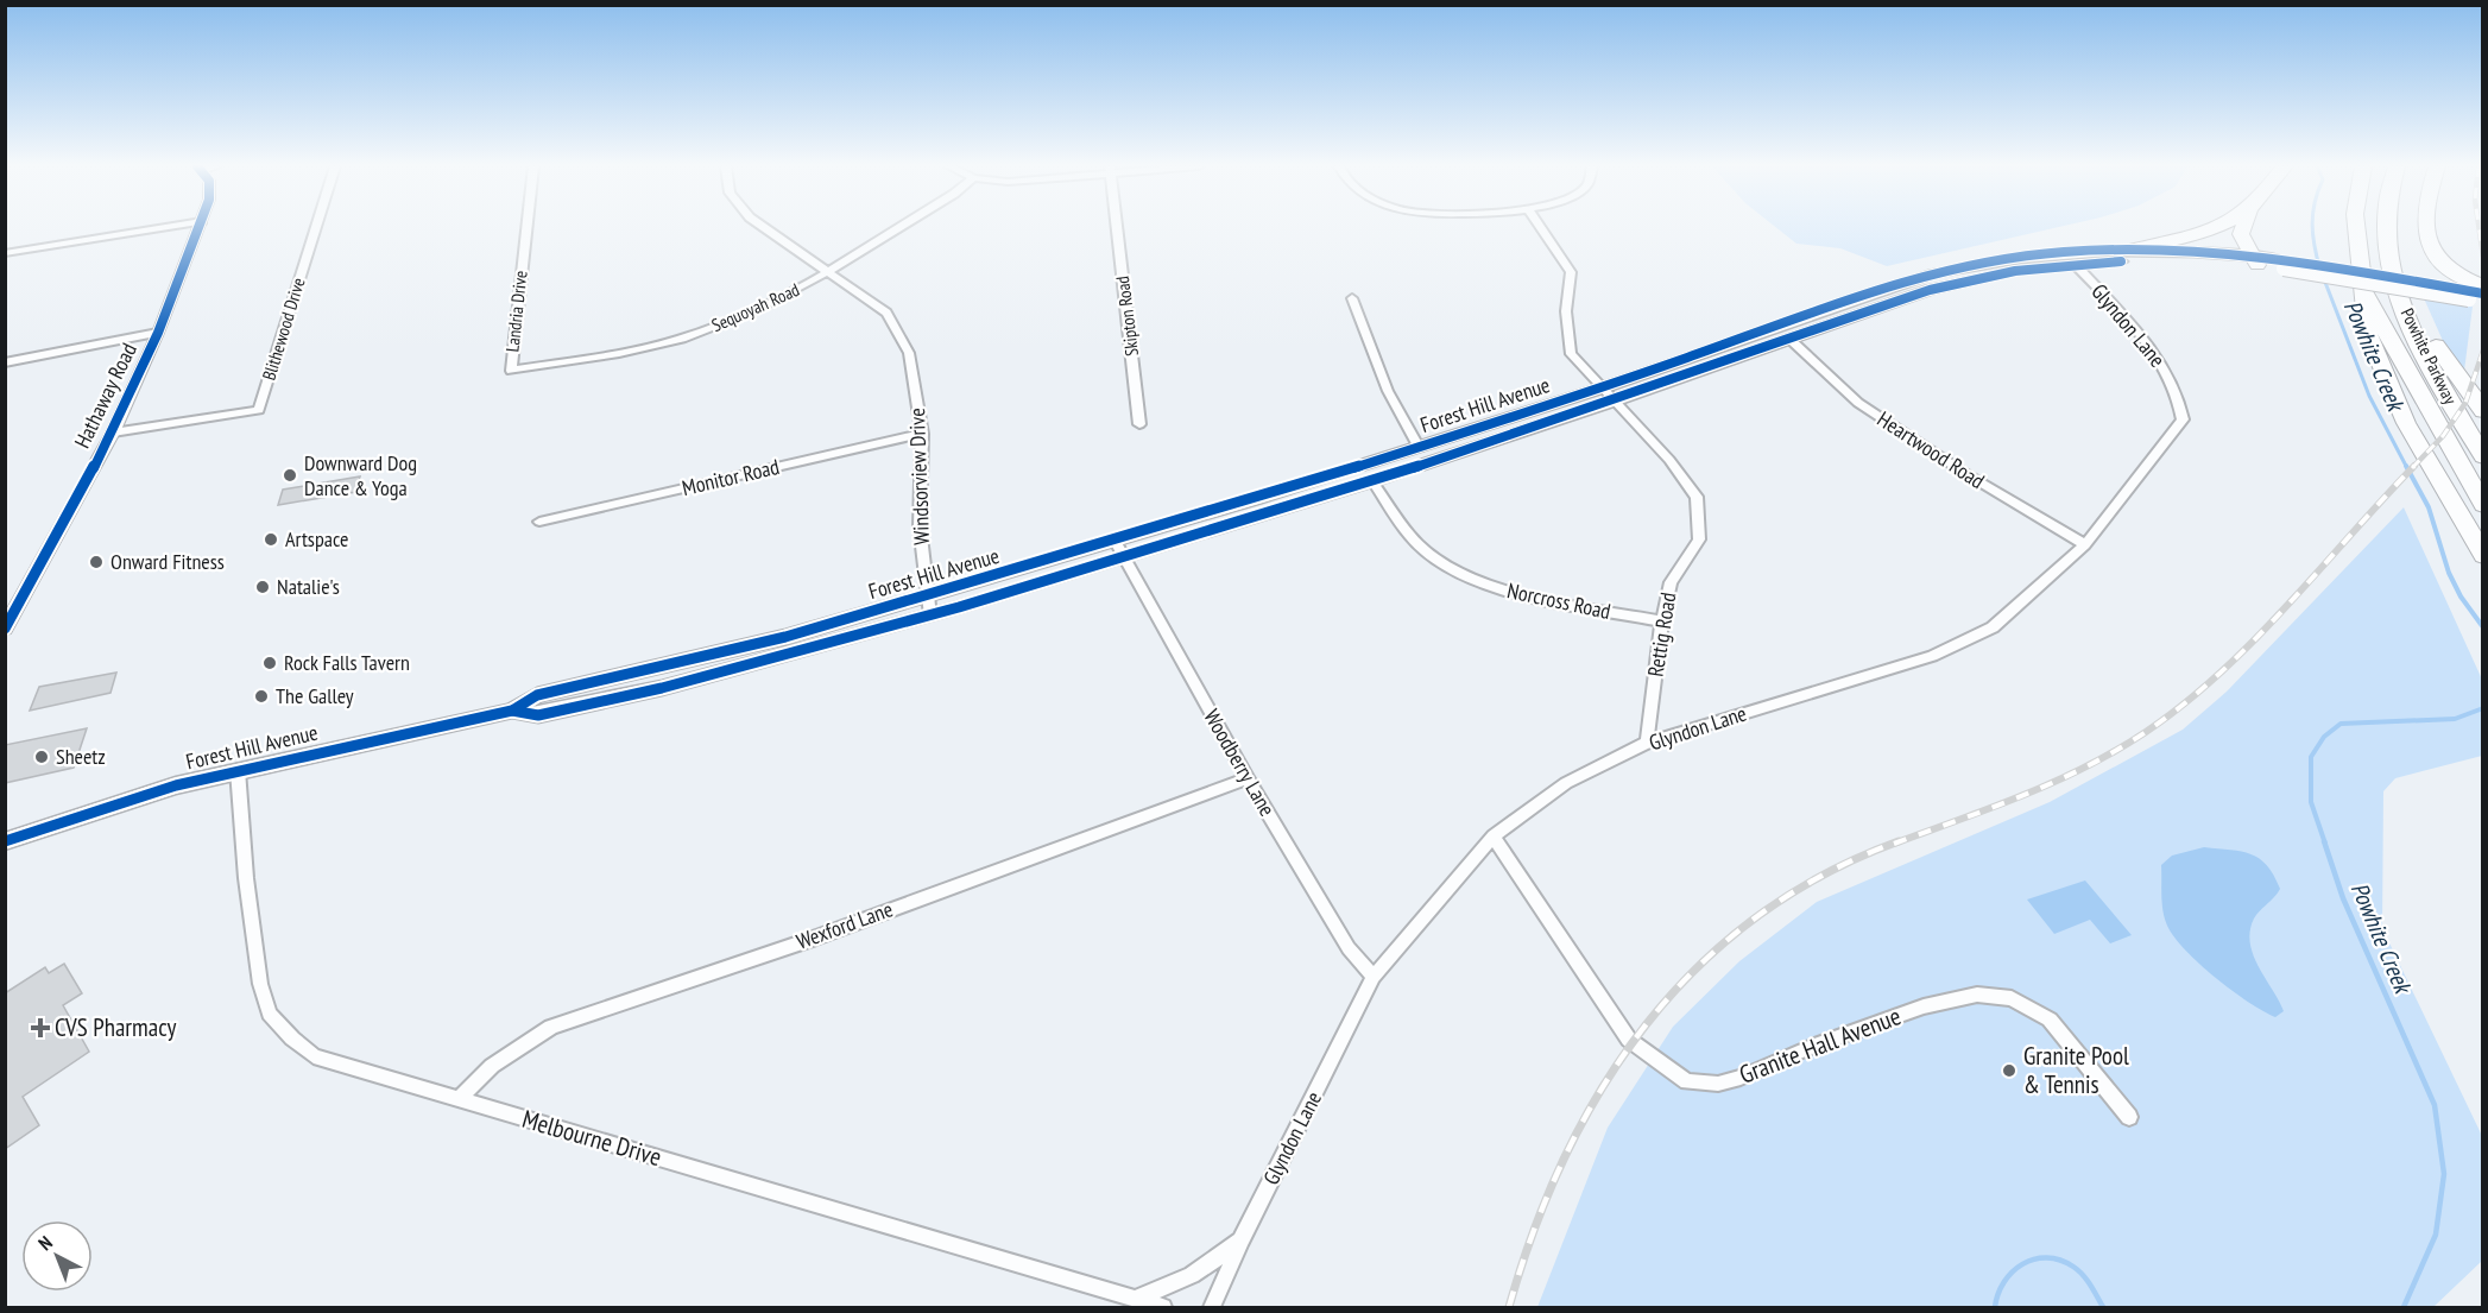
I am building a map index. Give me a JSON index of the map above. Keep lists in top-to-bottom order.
{
  "streets": {
    "highway": ["Powhite Parkway"],
    "main road": ["Forest Hill Avenue"],
    "street": [
      "Sequoyah Road",
      "Landria Drive",
      "Skipton Road",
      "Glyndon Lane",
      "Blithewood Drive",
      "Hathaway Road",
      "Heartwood Road",
      "Windsorview Drive",
      "Monitor Road",
      "Norcross Road",
      "Rettig Road",
      "Woodberry Lane",
      "Wexford Lane",
      "Granite Hall Avenue",
      "Melbourne Drive"
    ]
  },
  "crossings": [
    ["Sequoyah Road", "Landria Drive"],
    ["Sequoyah Road", "Windsorview Drive"],
    ["Glyndon Lane", "Forest Hill Avenue"],
    ["Glyndon Lane", "Heartwood Road"],
    ["Glyndon Lane", "Rettig Road"],
    ["Glyndon Lane", "Woodberry Lane"],
    ["Glyndon Lane", "Granite Hall Avenue"],
    ["Blithewood Drive", "Hathaway Road"],
    ["Forest Hill Avenue", "Heartwood Road"],
    ["Forest Hill Avenue", "Windsorview Drive"],
    ["Forest Hill Avenue", "Norcross Road"],
    ["Forest Hill Avenue", "Rettig Road"],
    ["Forest Hill Avenue", "Woodberry Lane"],
    ["Forest Hill Avenue", "Melbourne Drive"],
    ["Windsorview Drive", "Monitor Road"],
    ["Norcross Road", "Rettig Road"],
    ["Woodberry Lane", "Wexford Lane"],
    ["Wexford Lane", "Melbourne Drive"]
  ],
  "water": ["Powhite Creek"],
  "places": {
    "other": [
      "Downward Dog Dance & Yoga",
      "Artspace",
      "Onward Fitness",
      "Natalie's",
      "Rock Falls Tavern",
      "The Galley",
      "Sheetz",
      "Granite Pool & Tennis"
    ],
    "health": ["CVS Pharmacy"]
  },
  "north": "top left"
}
